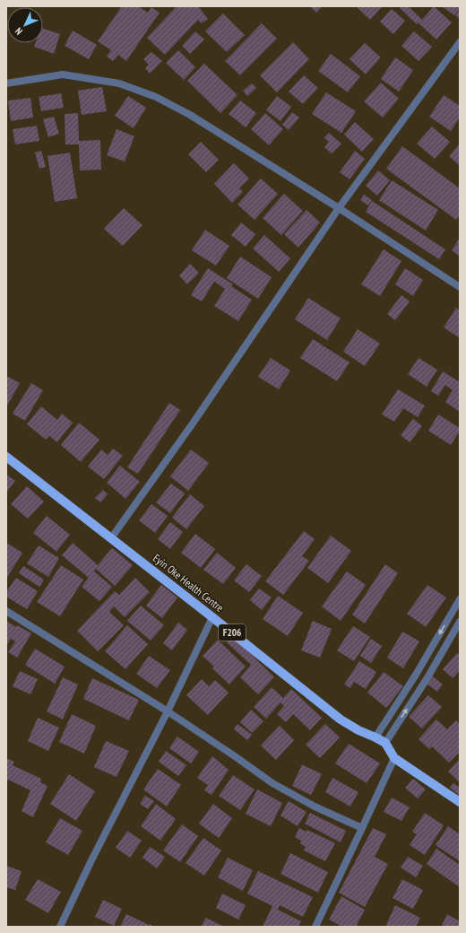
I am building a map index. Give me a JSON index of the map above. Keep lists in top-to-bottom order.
{
  "streets": {
    "main road": ["Eyin Oke Health Centre", "F206"]
  },
  "north": "bottom left"
}
